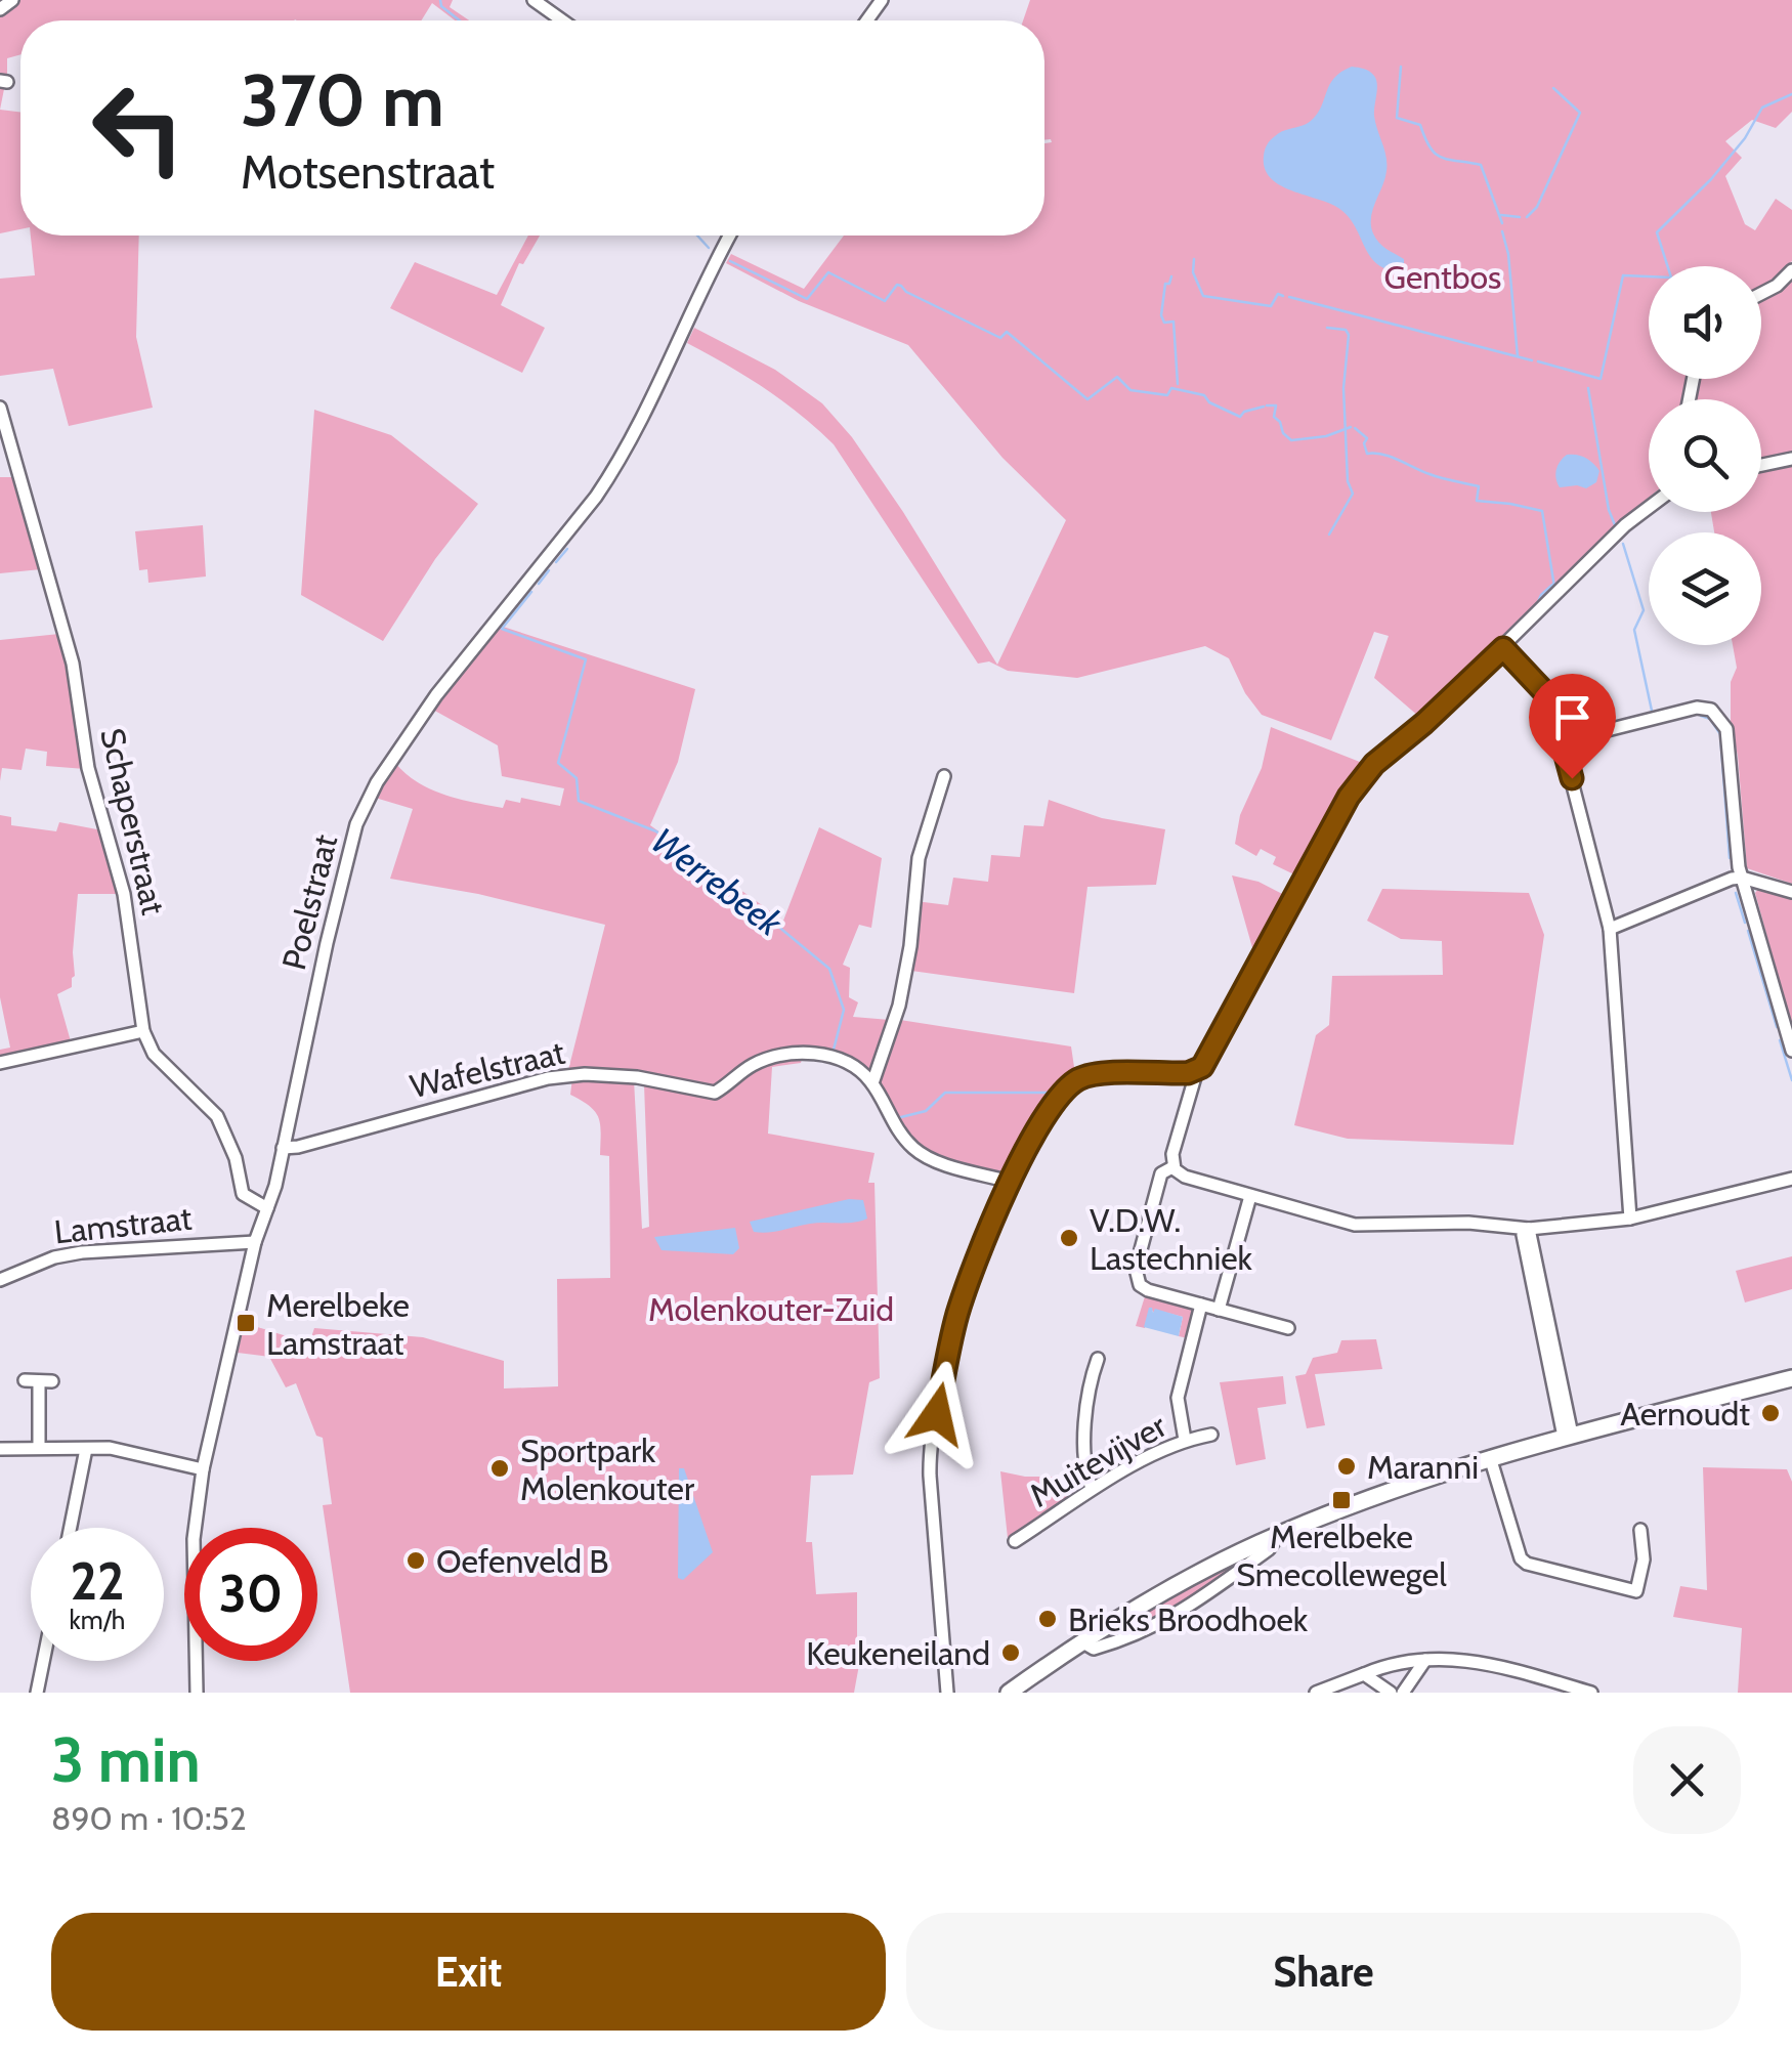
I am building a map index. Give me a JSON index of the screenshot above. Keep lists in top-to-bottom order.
{
  "streets": {
    "street": [
      "Schaperstraat",
      "Poelstraat",
      "Wafelstraat",
      "Lamstraat",
      "Muitevijver"
    ]
  },
  "crossings": [
    ["Schaperstraat", "Poelstraat"],
    ["Poelstraat", "Wafelstraat"],
    ["Poelstraat", "Lamstraat"]
  ],
  "water": ["Werrebeek"],
  "parks": ["Gentbos", "Molenkouter-Zuid"],
  "places": {
    "other": [
      "V.D.W. Lastechniek",
      "Aernoudt",
      "Maranni",
      "Sportpark Molenkouter",
      "Oefenveld B",
      "Brieks Broodhoek",
      "Keukeneiland"
    ],
    "transit": ["Merelbeke Lamstraat", "Merelbeke Smecollewegel"]
  },
  "page": {
    "turn": ["370 m", "Motsenstraat"],
    "speed": "22 km/h",
    "limit": "30",
    "heading": ["3 min", "890 m · 10:52"],
    "buttons": ["Exit", "Share"]
  }
}
